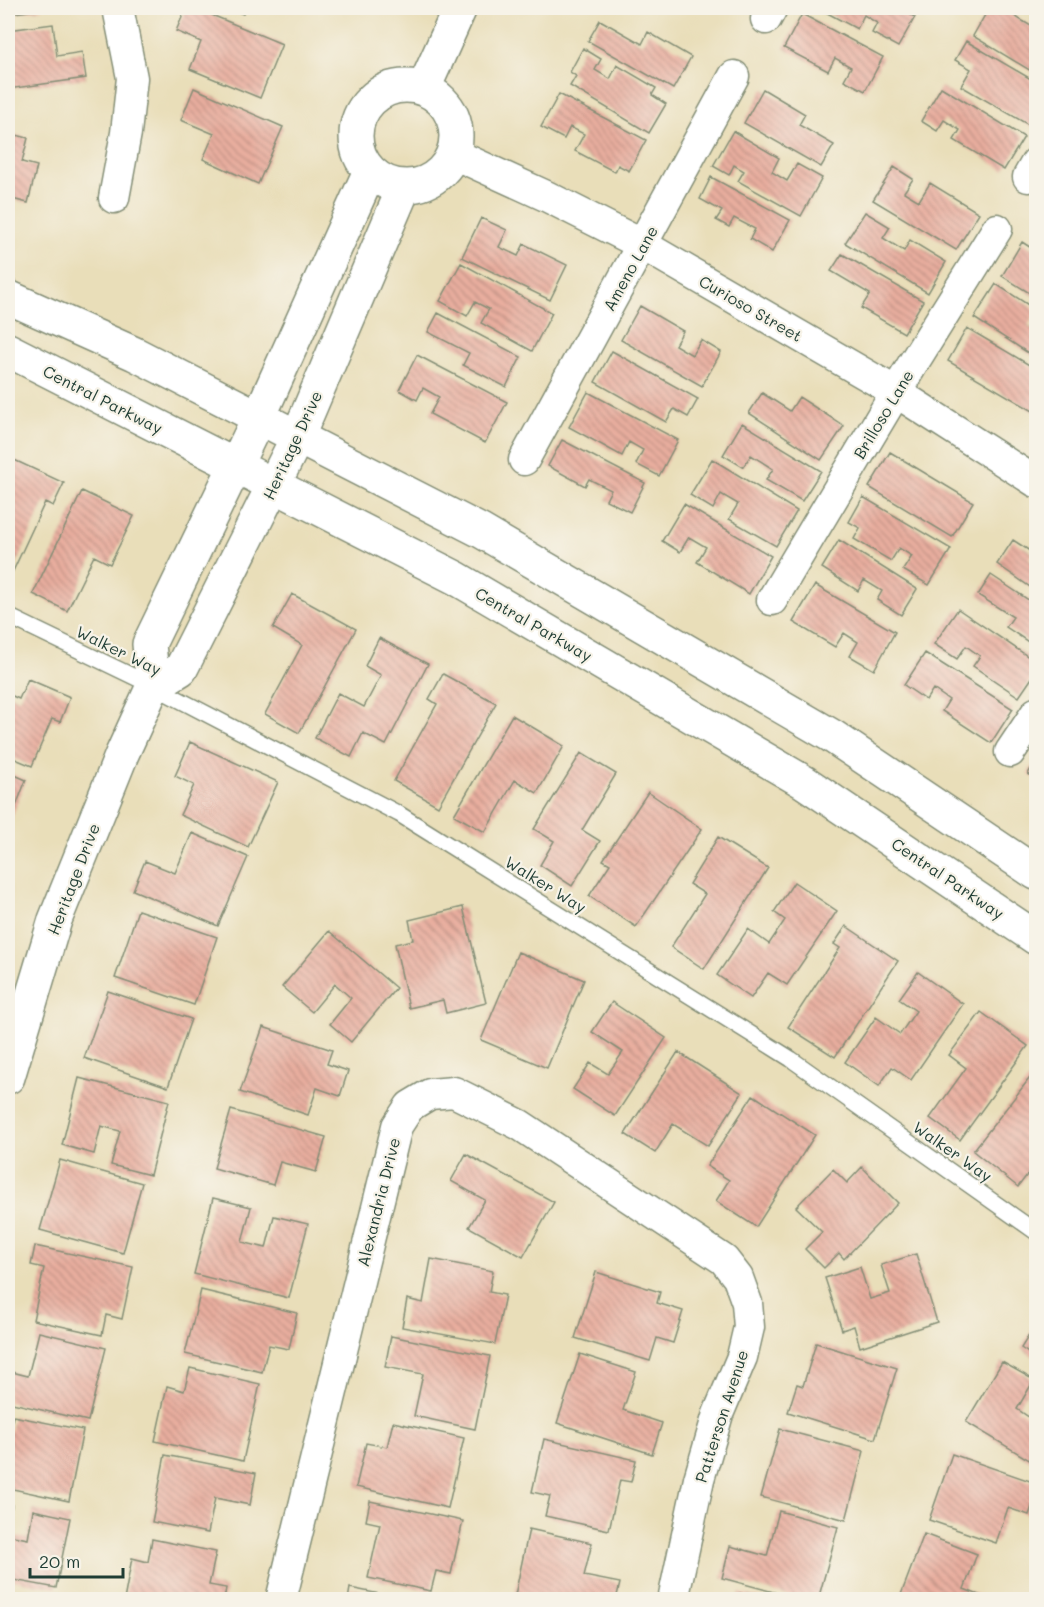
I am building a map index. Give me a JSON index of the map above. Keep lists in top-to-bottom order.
{
  "streets": {
    "main road": ["Central Parkway", "Heritage Drive"],
    "street": [
      "Ameno Lane",
      "Curioso Street",
      "Brilloso Lane",
      "Alexandria Drive",
      "Patterson Avenue"
    ],
    "lane": ["Walker Way"]
  },
  "crossings": [
    ["Ameno Lane", "Curioso Street"],
    ["Curioso Street", "Brilloso Lane"],
    ["Curioso Street", "Heritage Drive"],
    ["Central Parkway", "Heritage Drive"],
    ["Heritage Drive", "Walker Way"],
    ["Alexandria Drive", "Patterson Avenue"]
  ],
  "scale_bar": "20 m"
}
